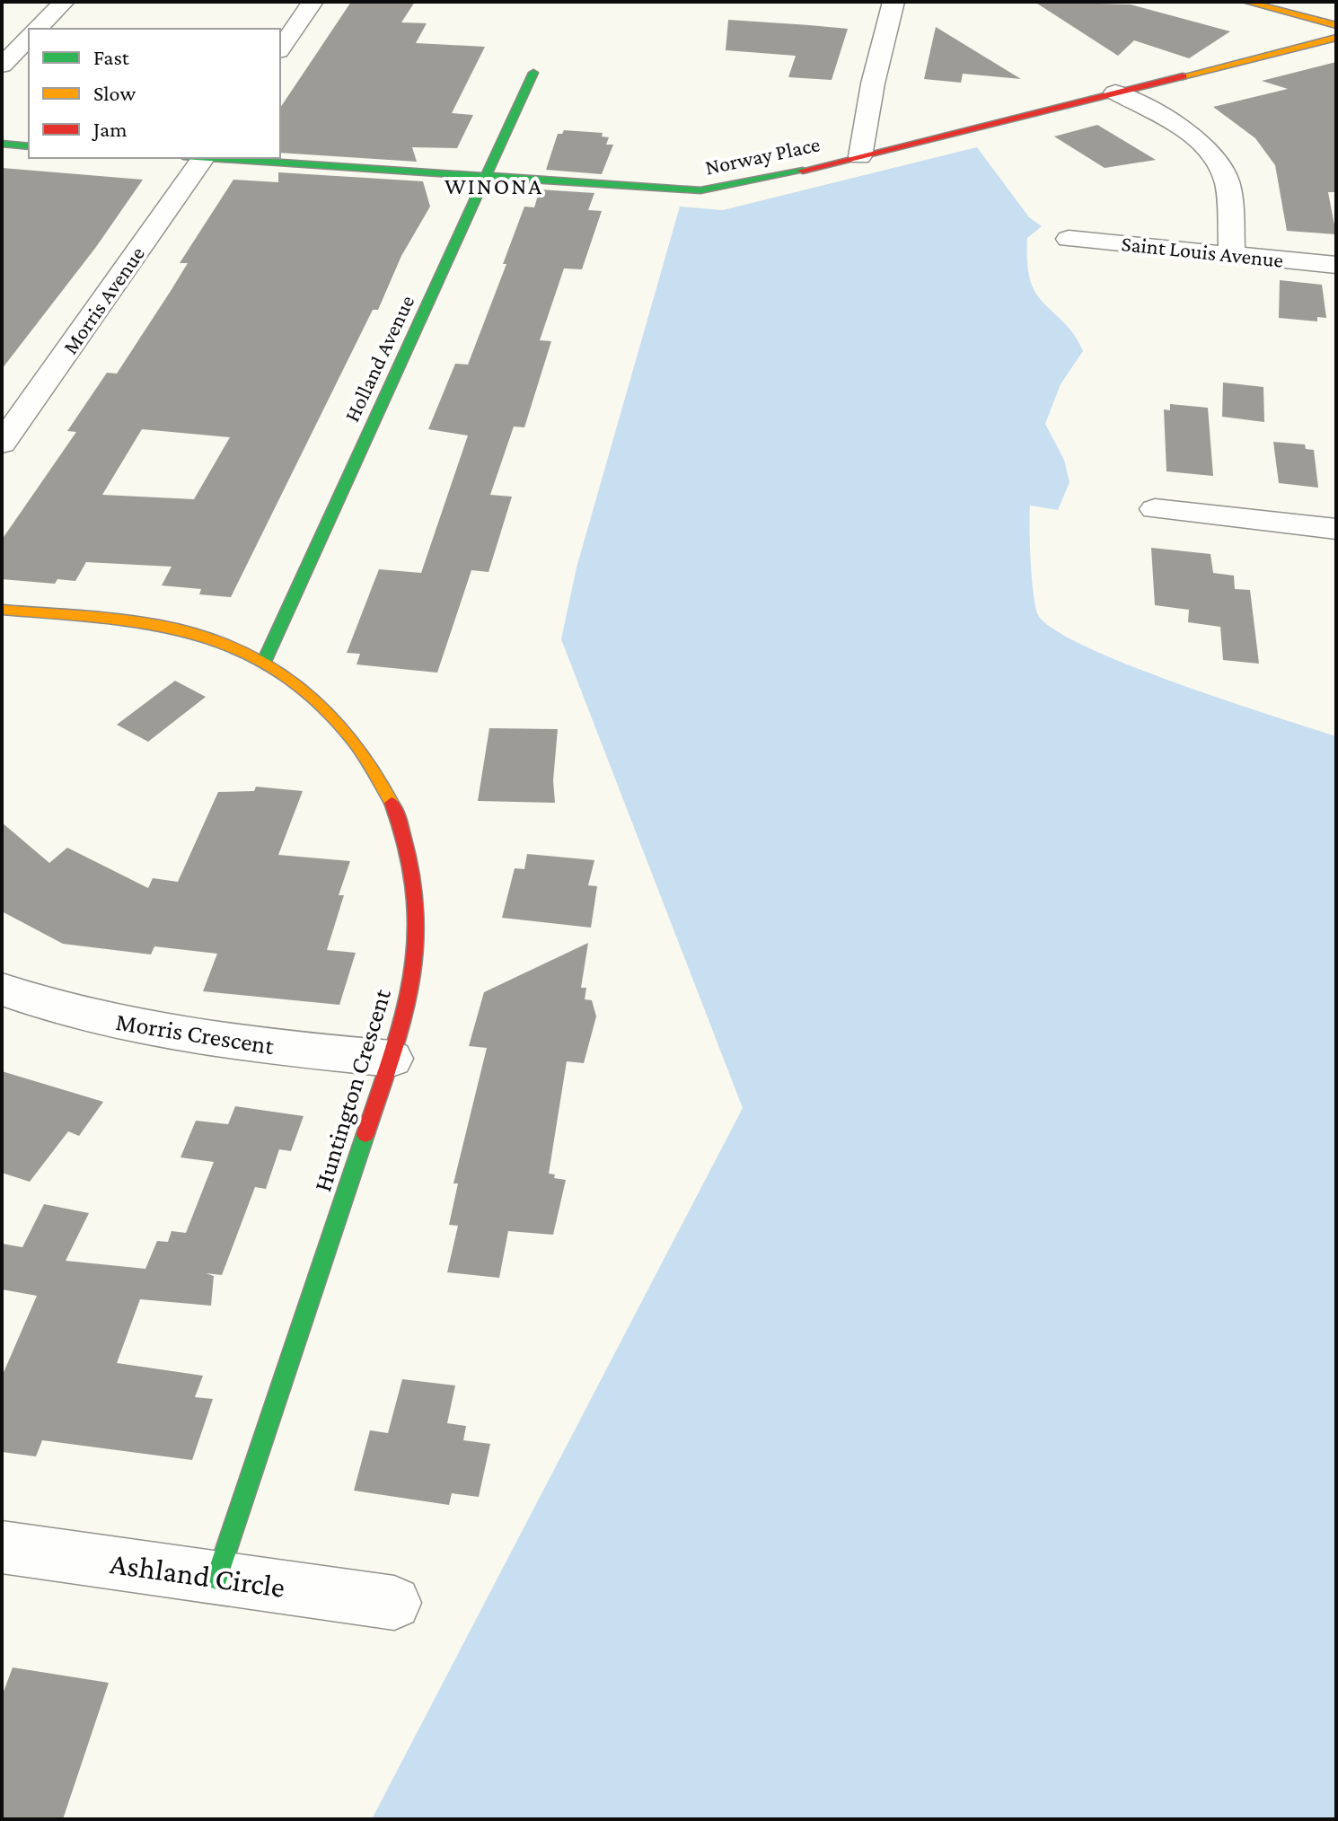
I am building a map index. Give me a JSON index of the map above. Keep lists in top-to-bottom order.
{
  "streets": {
    "street": [
      "Norway Place",
      "Saint Louis Avenue",
      "Morris Avenue",
      "Holland Avenue",
      "Morris Crescent",
      "Huntington Crescent",
      "Ashland Circle"
    ]
  },
  "crossings": [
    ["Norway Place", "Holland Avenue"],
    ["Holland Avenue", "Huntington Crescent"],
    ["Morris Crescent", "Huntington Crescent"],
    ["Huntington Crescent", "Ashland Circle"]
  ],
  "districts": ["WINONA"],
  "legend": ["Fast", "Slow", "Jam"]
}
